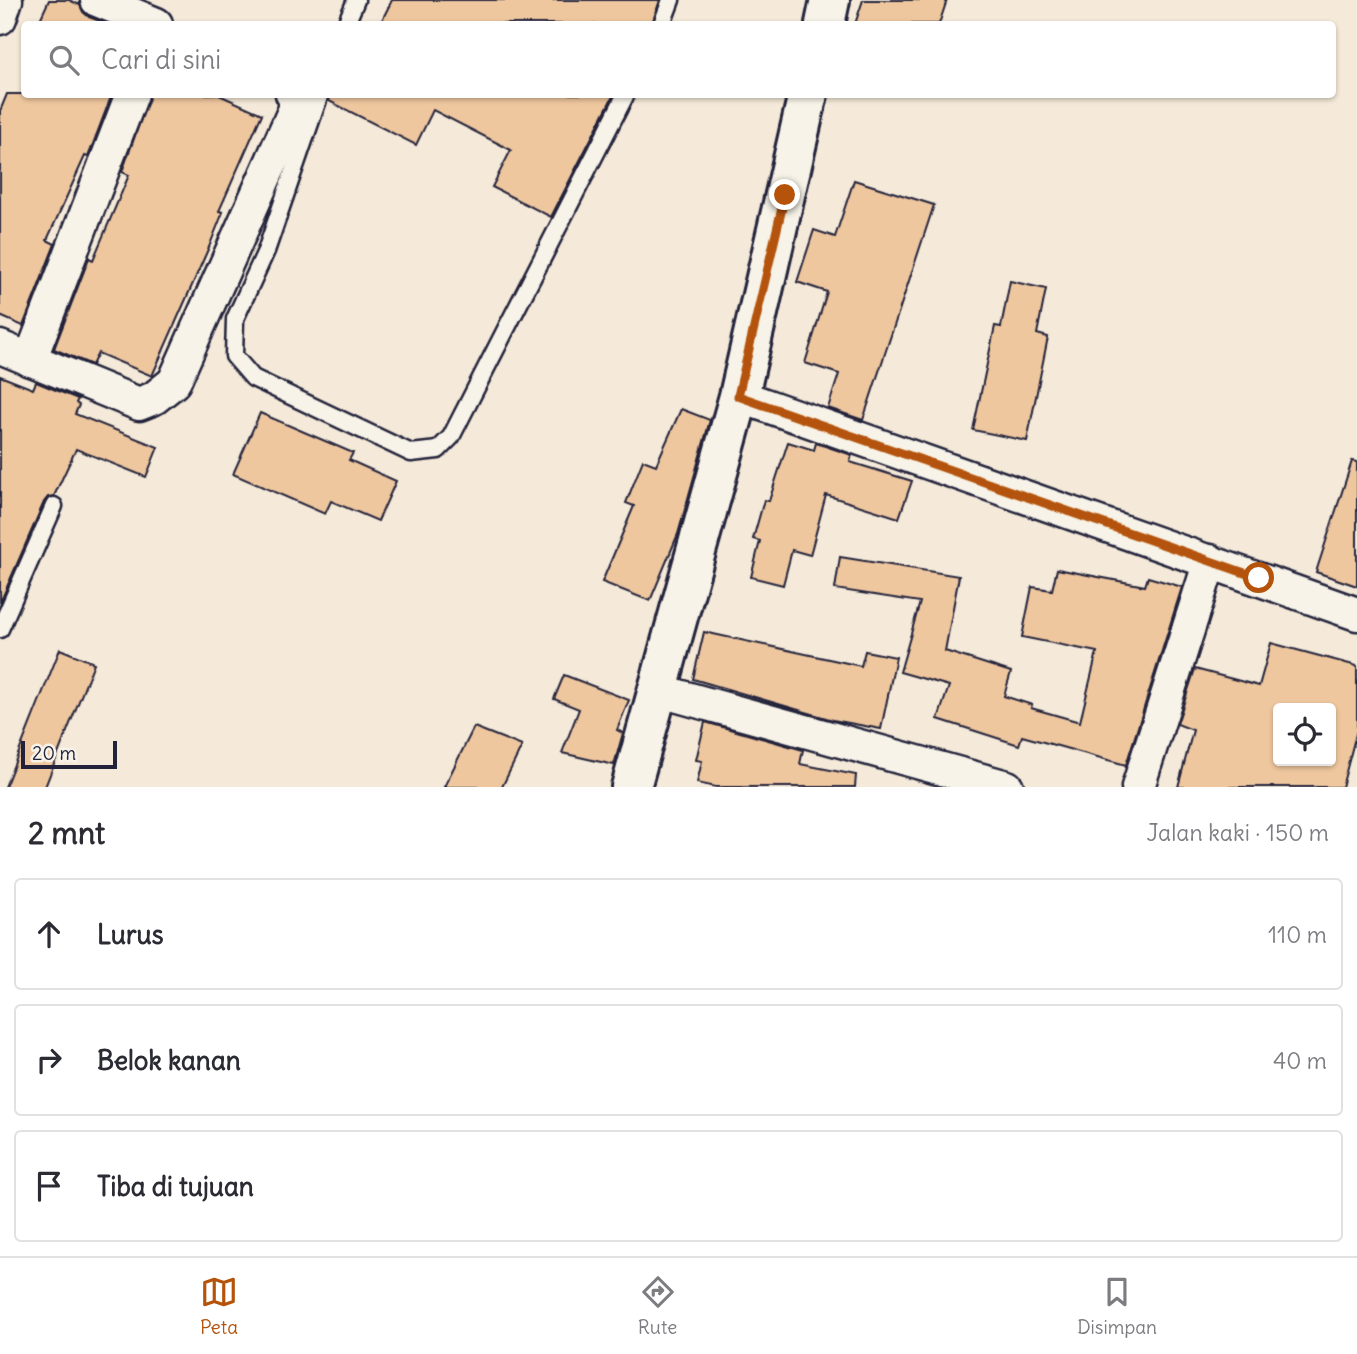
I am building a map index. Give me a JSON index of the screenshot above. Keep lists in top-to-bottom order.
{
  "scale_bar": "20 m",
  "page": {
    "search": "Cari di sini",
    "scale": "20 m",
    "heading": ["2 mnt", "Jalan kaki · 150 m"],
    "list": [
      ["Lurus", "110 m"],
      ["Belok kanan", "40 m"],
      "Tiba di tujuan"
    ],
    "nav": ["Peta", "Rute", "Disimpan"]
  }
}
